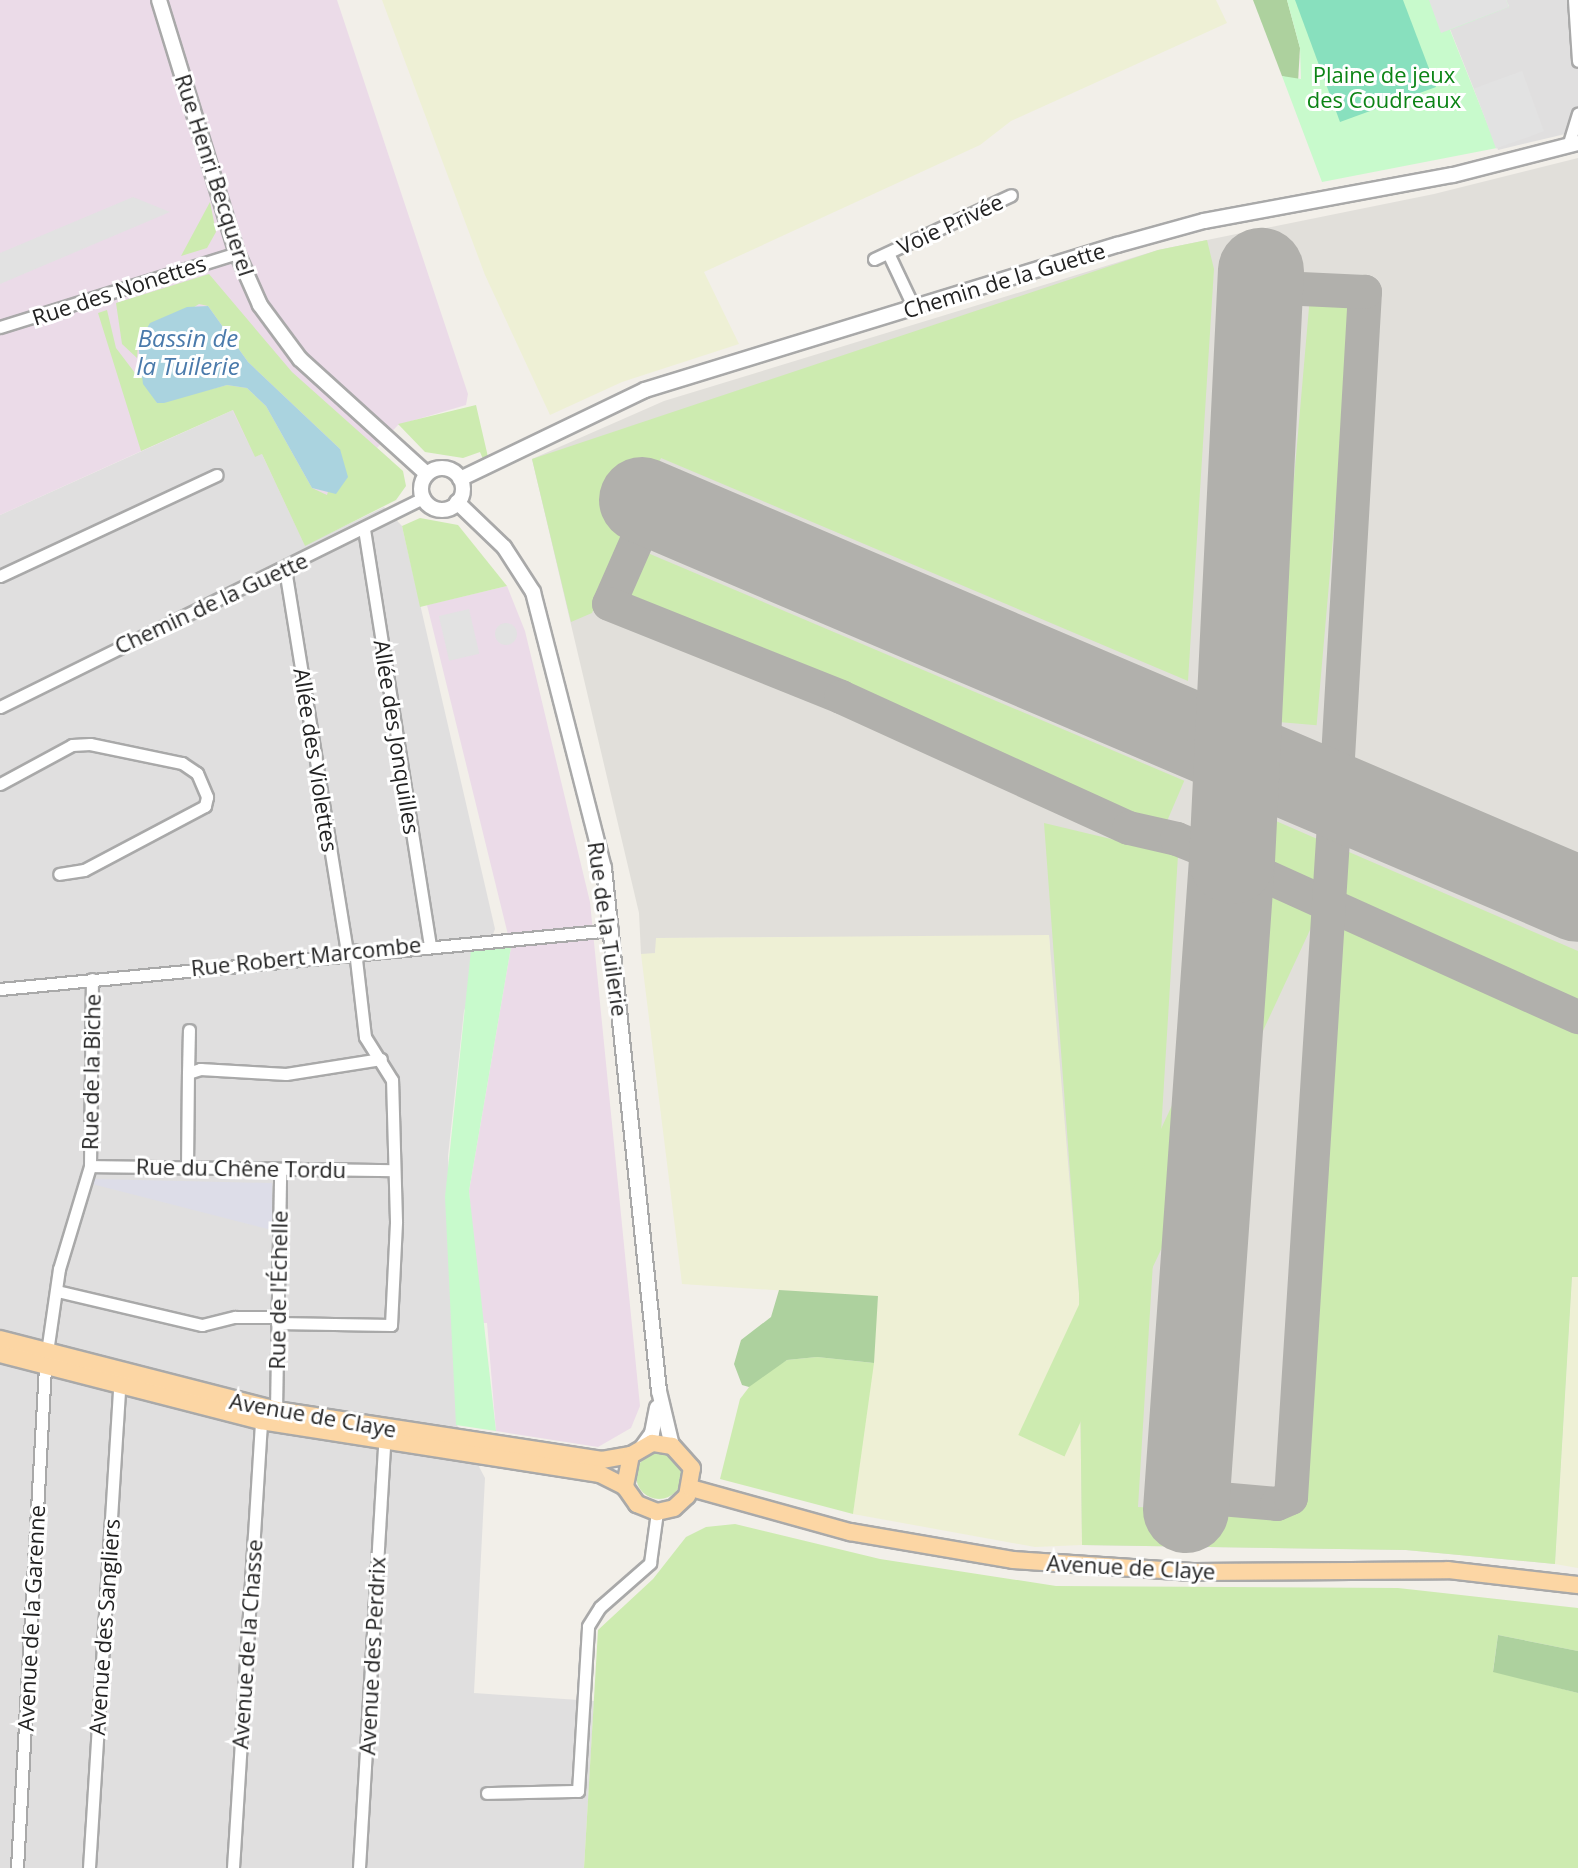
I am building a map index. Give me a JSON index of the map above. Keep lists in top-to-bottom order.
{
  "streets": {
    "main road": ["Avenue de Claye"],
    "street": [
      "Rue Henri Becquerel",
      "Voie Privée",
      "Chemin de la Guette",
      "Rue des Nonettes",
      "Allée des Jonquilles",
      "Allée des Violettes",
      "Rue de la Tuilerie",
      "Rue Robert Marcombe",
      "Rue de la Biche",
      "Rue du Chêne Tordu",
      "Rue de l'Échelle",
      "Avenue de la Garenne",
      "Avenue des Sangliers",
      "Avenue de la Chasse",
      "Avenue des Perdrix"
    ]
  },
  "crossings": [
    ["Rue Henri Becquerel", "Chemin de la Guette"],
    ["Rue Henri Becquerel", "Rue des Nonettes"],
    ["Rue Henri Becquerel", "Rue de la Tuilerie"],
    ["Voie Privée", "Chemin de la Guette"],
    ["Chemin de la Guette", "Allée des Jonquilles"],
    ["Chemin de la Guette", "Allée des Violettes"],
    ["Chemin de la Guette", "Rue de la Tuilerie"],
    ["Allée des Jonquilles", "Rue Robert Marcombe"],
    ["Allée des Violettes", "Rue Robert Marcombe"],
    ["Allée des Violettes", "Rue du Chêne Tordu"],
    ["Allée des Violettes", "Rue de l'Échelle"],
    ["Rue de la Tuilerie", "Rue Robert Marcombe"],
    ["Rue de la Tuilerie", "Avenue de Claye"],
    ["Rue Robert Marcombe", "Rue de la Biche"],
    ["Rue de la Biche", "Rue du Chêne Tordu"],
    ["Rue de la Biche", "Avenue de Claye"],
    ["Rue de la Biche", "Avenue de la Garenne"],
    ["Rue du Chêne Tordu", "Rue de l'Échelle"],
    ["Rue de l'Échelle", "Avenue de Claye"],
    ["Avenue de Claye", "Avenue de la Garenne"],
    ["Avenue de Claye", "Avenue des Sangliers"],
    ["Avenue de Claye", "Avenue de la Chasse"],
    ["Avenue de Claye", "Avenue des Perdrix"]
  ],
  "water": ["Bassin de la Tuilerie"],
  "parks": ["Plaine de jeux des Coudreaux"]
}
